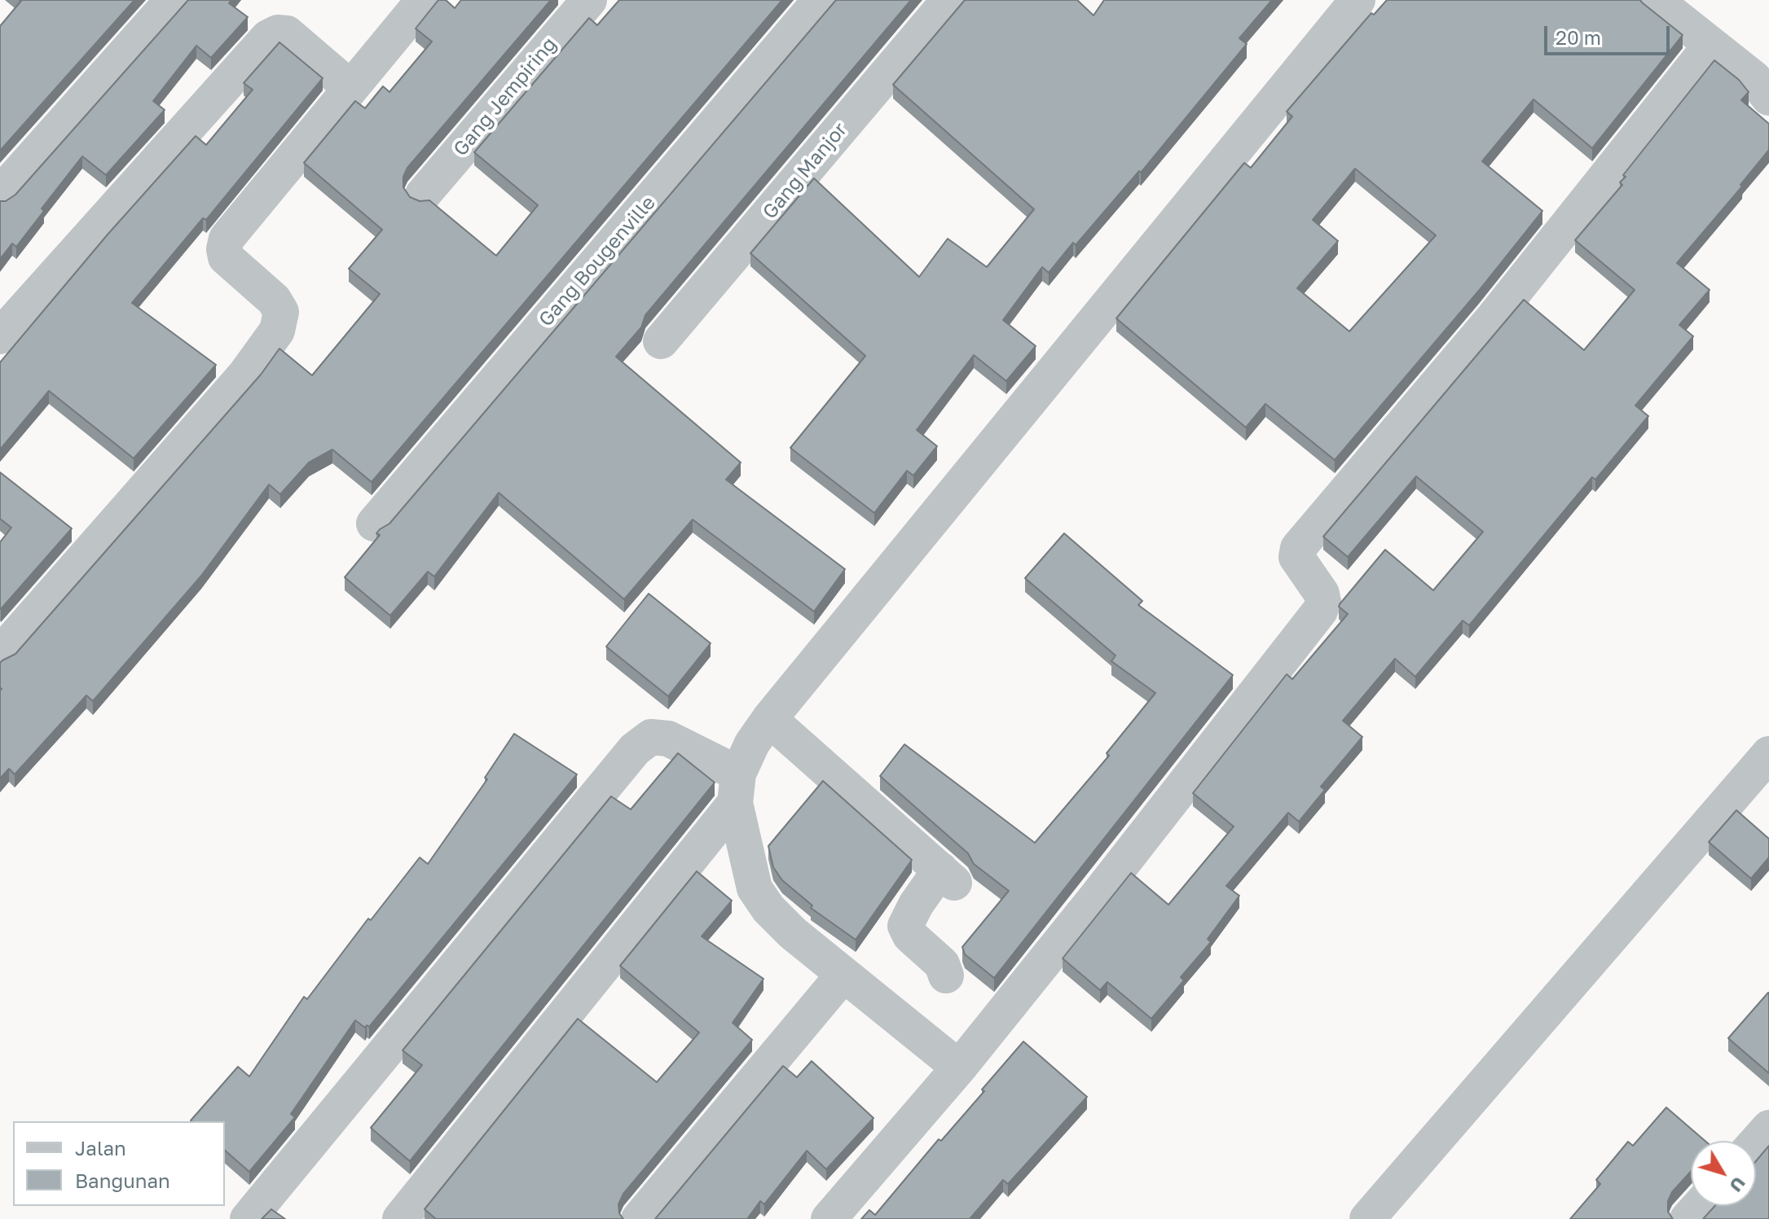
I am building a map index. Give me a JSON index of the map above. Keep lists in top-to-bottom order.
{
  "streets": {
    "street": ["Gang Jempiring", "Gang Manjor", "Gang Bougenville"]
  },
  "legend": ["Jalan", "Bangunan"],
  "scale_bar": "20 m",
  "north": "bottom right"
}
